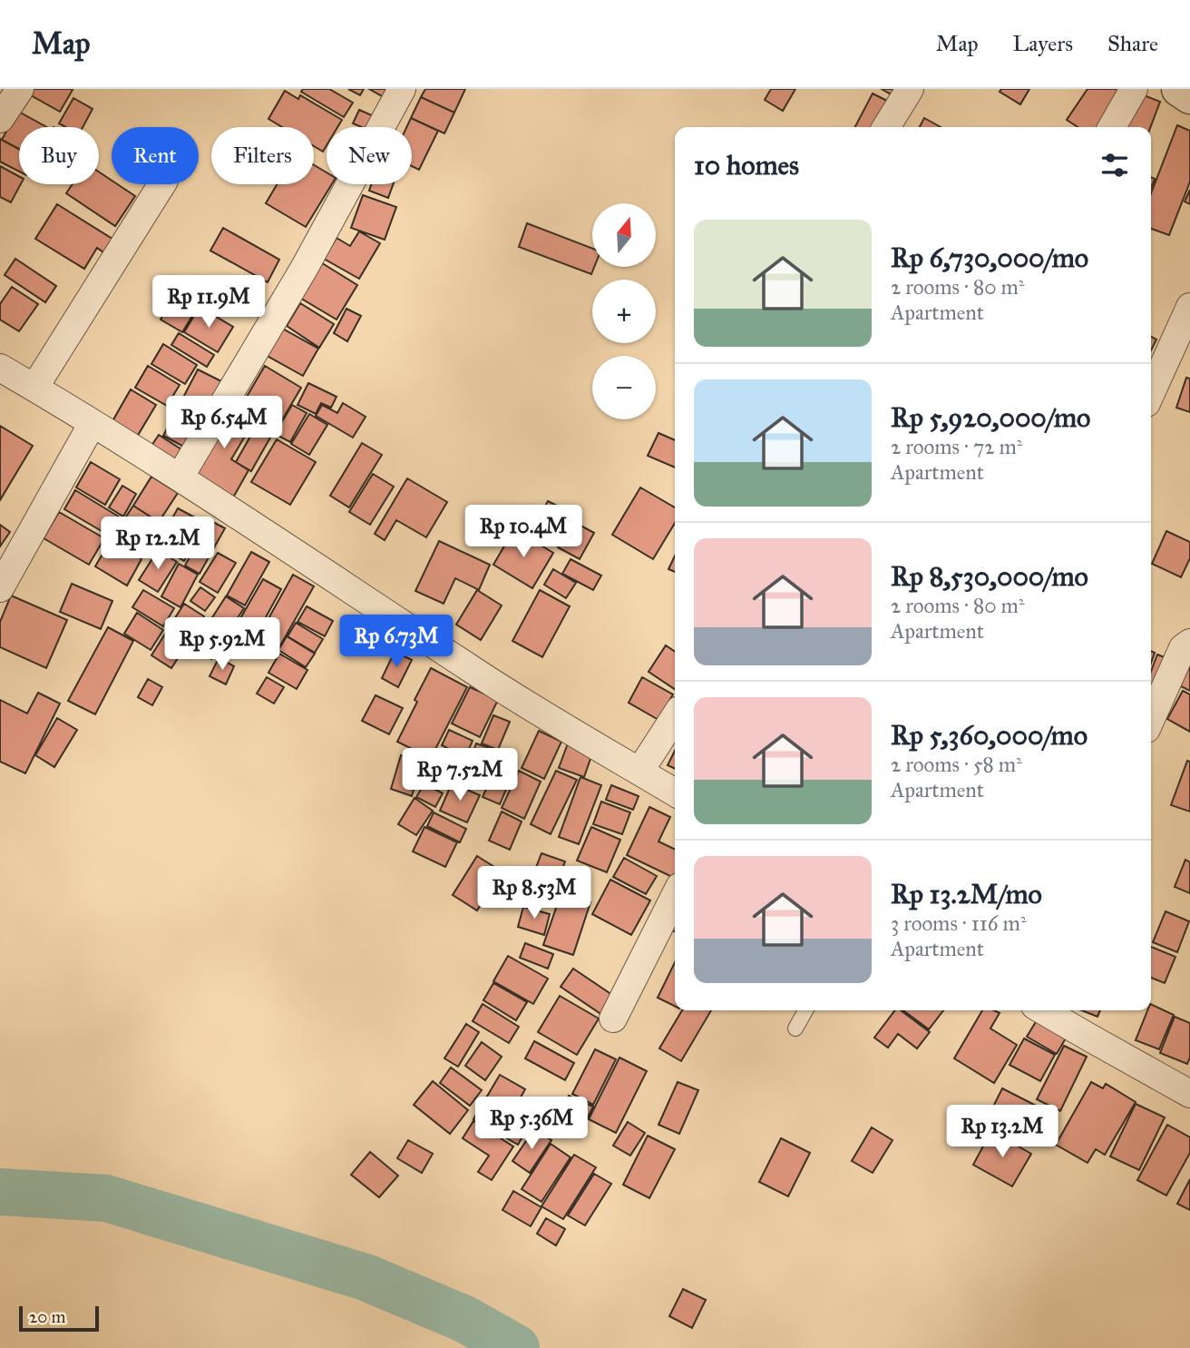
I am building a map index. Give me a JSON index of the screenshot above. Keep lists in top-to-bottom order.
{
  "scale_bar": "20 m",
  "north": "top",
  "page": {
    "header": "Map",
    "nav": ["Map", "Layers", "Share"],
    "chip": [
      "Buy",
      "Rent",
      "Filters",
      "New"
    ],
    "heading": "10 homes",
    "map_buttons": ["+", "−"],
    "list": [
      {
        "name": "Rp 6,730,000/mo",
        "note": "2 rooms · 80 m² · Apartment"
      },
      {
        "name": "Rp 5,920,000/mo",
        "note": "2 rooms · 72 m² · Apartment"
      },
      {
        "name": "Rp 8,530,000/mo",
        "note": "2 rooms · 80 m² · Apartment"
      },
      {
        "name": "Rp 5,360,000/mo",
        "note": "2 rooms · 58 m² · Apartment"
      },
      {
        "name": "Rp 13.2M/mo",
        "note": "3 rooms · 116 m² · Apartment"
      }
    ],
    "price": [
      "Rp 11.9M",
      "Rp 6.54M",
      "Rp 10.4M",
      "Rp 12.2M",
      "Rp 6.73M",
      "Rp 5.92M",
      "Rp 7.52M",
      "Rp 8.53M",
      "Rp 5.36M",
      "Rp 13.2M"
    ],
    "scale": "20 m"
  }
}
